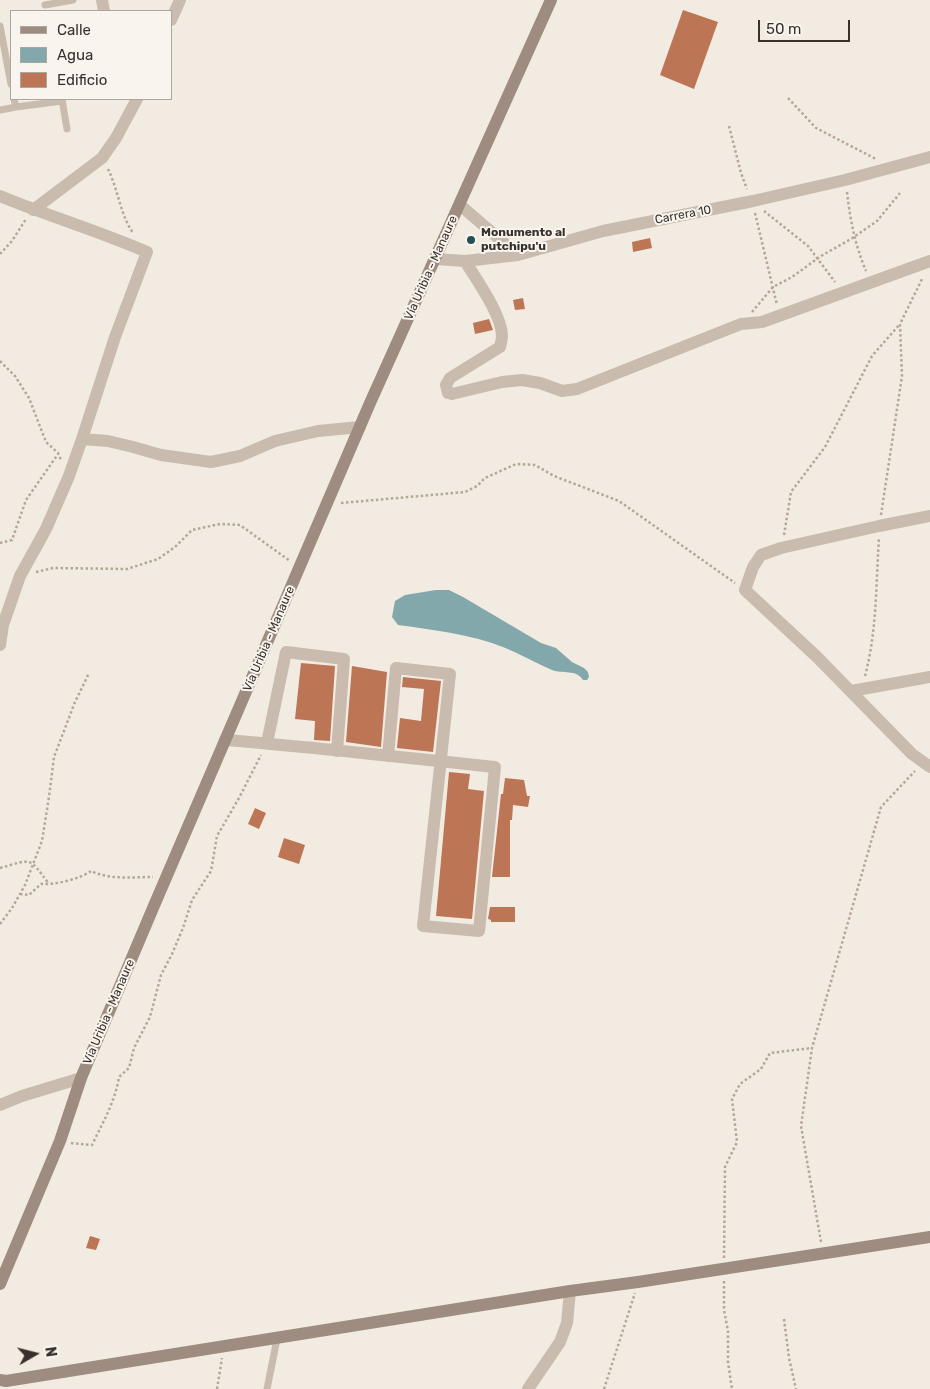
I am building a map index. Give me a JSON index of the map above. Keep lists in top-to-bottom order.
{
  "streets": {
    "main road": ["Vía Uribia - Manaure"],
    "street": ["Carrera 10"]
  },
  "crossings": [
    ["Carrera 10", "Vía Uribia - Manaure"]
  ],
  "places": ["Monumento al putchipu'u"],
  "legend": ["Calle", "Agua", "Edificio"],
  "scale_bar": "50 m",
  "north": "right"
}
